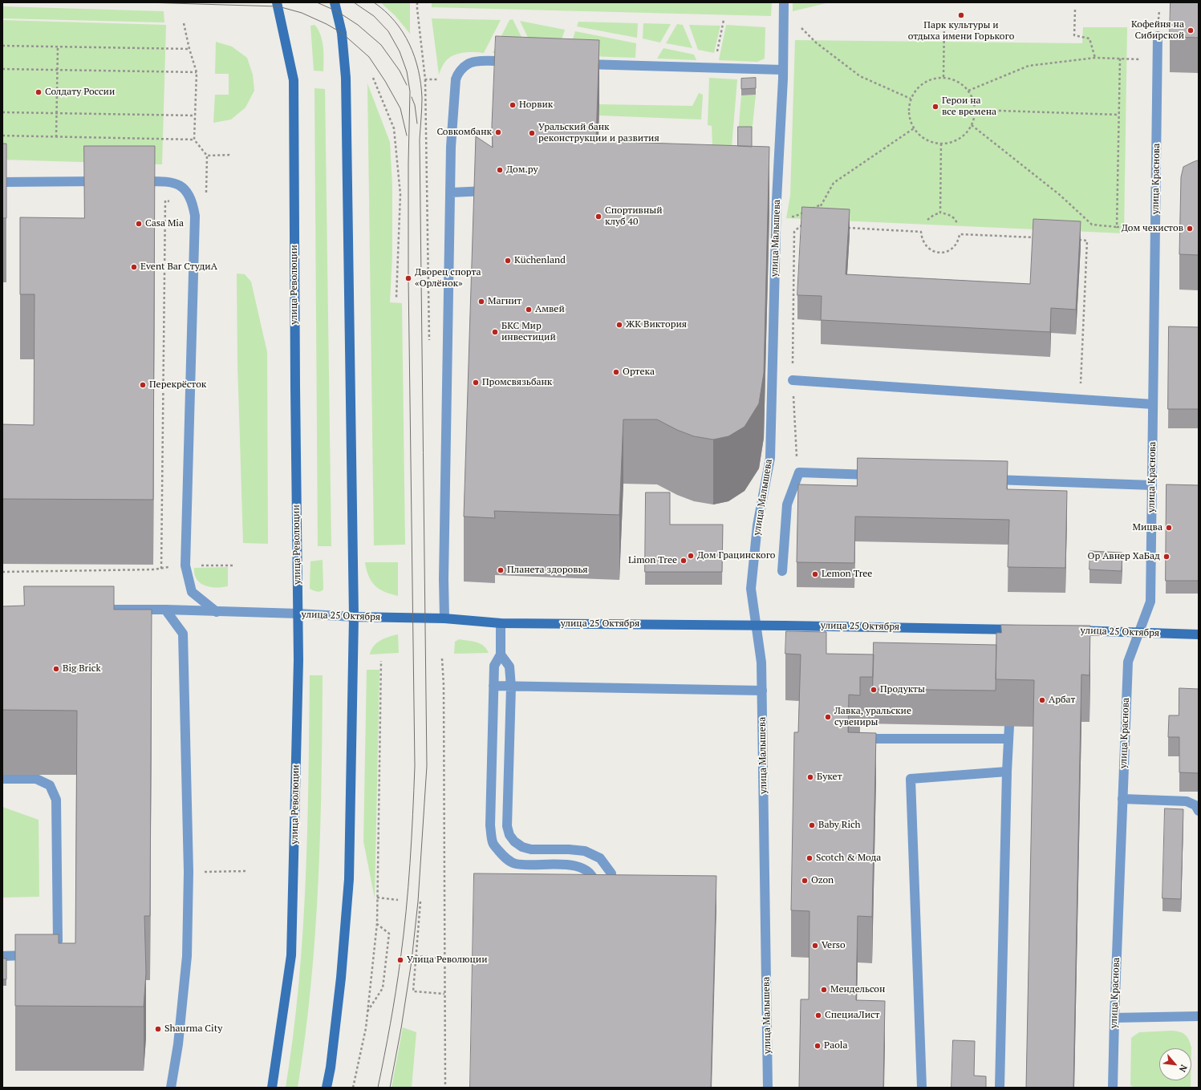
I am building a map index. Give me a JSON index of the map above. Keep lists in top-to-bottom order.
{
  "streets": {
    "main road": ["улица Революции", "улица 25 Октября"],
    "street": ["улица Краснова", "улица Малышева"]
  },
  "crossings": [
    ["улица Краснова", "улица 25 Октября"],
    ["улица Малышева", "улица 25 Октября"],
    ["улица Революции", "улица 25 Октября"]
  ],
  "places": [
    "Парк культуры и отдыха имени Горького",
    "Кофейня на Сибирской",
    "Солдату России",
    "Норвик",
    "Герои на все времена",
    "Совкомбанк",
    "Уральский банк реконструкции и развития",
    "Дом.ру",
    "Спортивный клуб 40",
    "Casa Mia",
    "Дом чекистов",
    "Küchenland",
    "Event Bar СтудиА",
    "Дворец спорта «Орлёнок»",
    "Магнит",
    "Амвей",
    "ЖК Виктория",
    "БКС Мир инвестиций",
    "Ортека",
    "Промсвязьбанк",
    "Перекрёсток",
    "Мицва",
    "Дом Грацинского",
    "Ор Авнер ХаБад",
    "Limon Tree",
    "Планета здоровья",
    "Lemon Tree",
    "Big Brick",
    "Продукты",
    "Арбат",
    "Лавка, уральские сувениры",
    "Букет",
    "Baby Rich",
    "Scotch & Мода",
    "Ozon",
    "Verso",
    "Улица Революции",
    "Мендельсон",
    "СпециаЛист",
    "Shaurma City",
    "Paola"
  ],
  "north": "bottom right"
}
